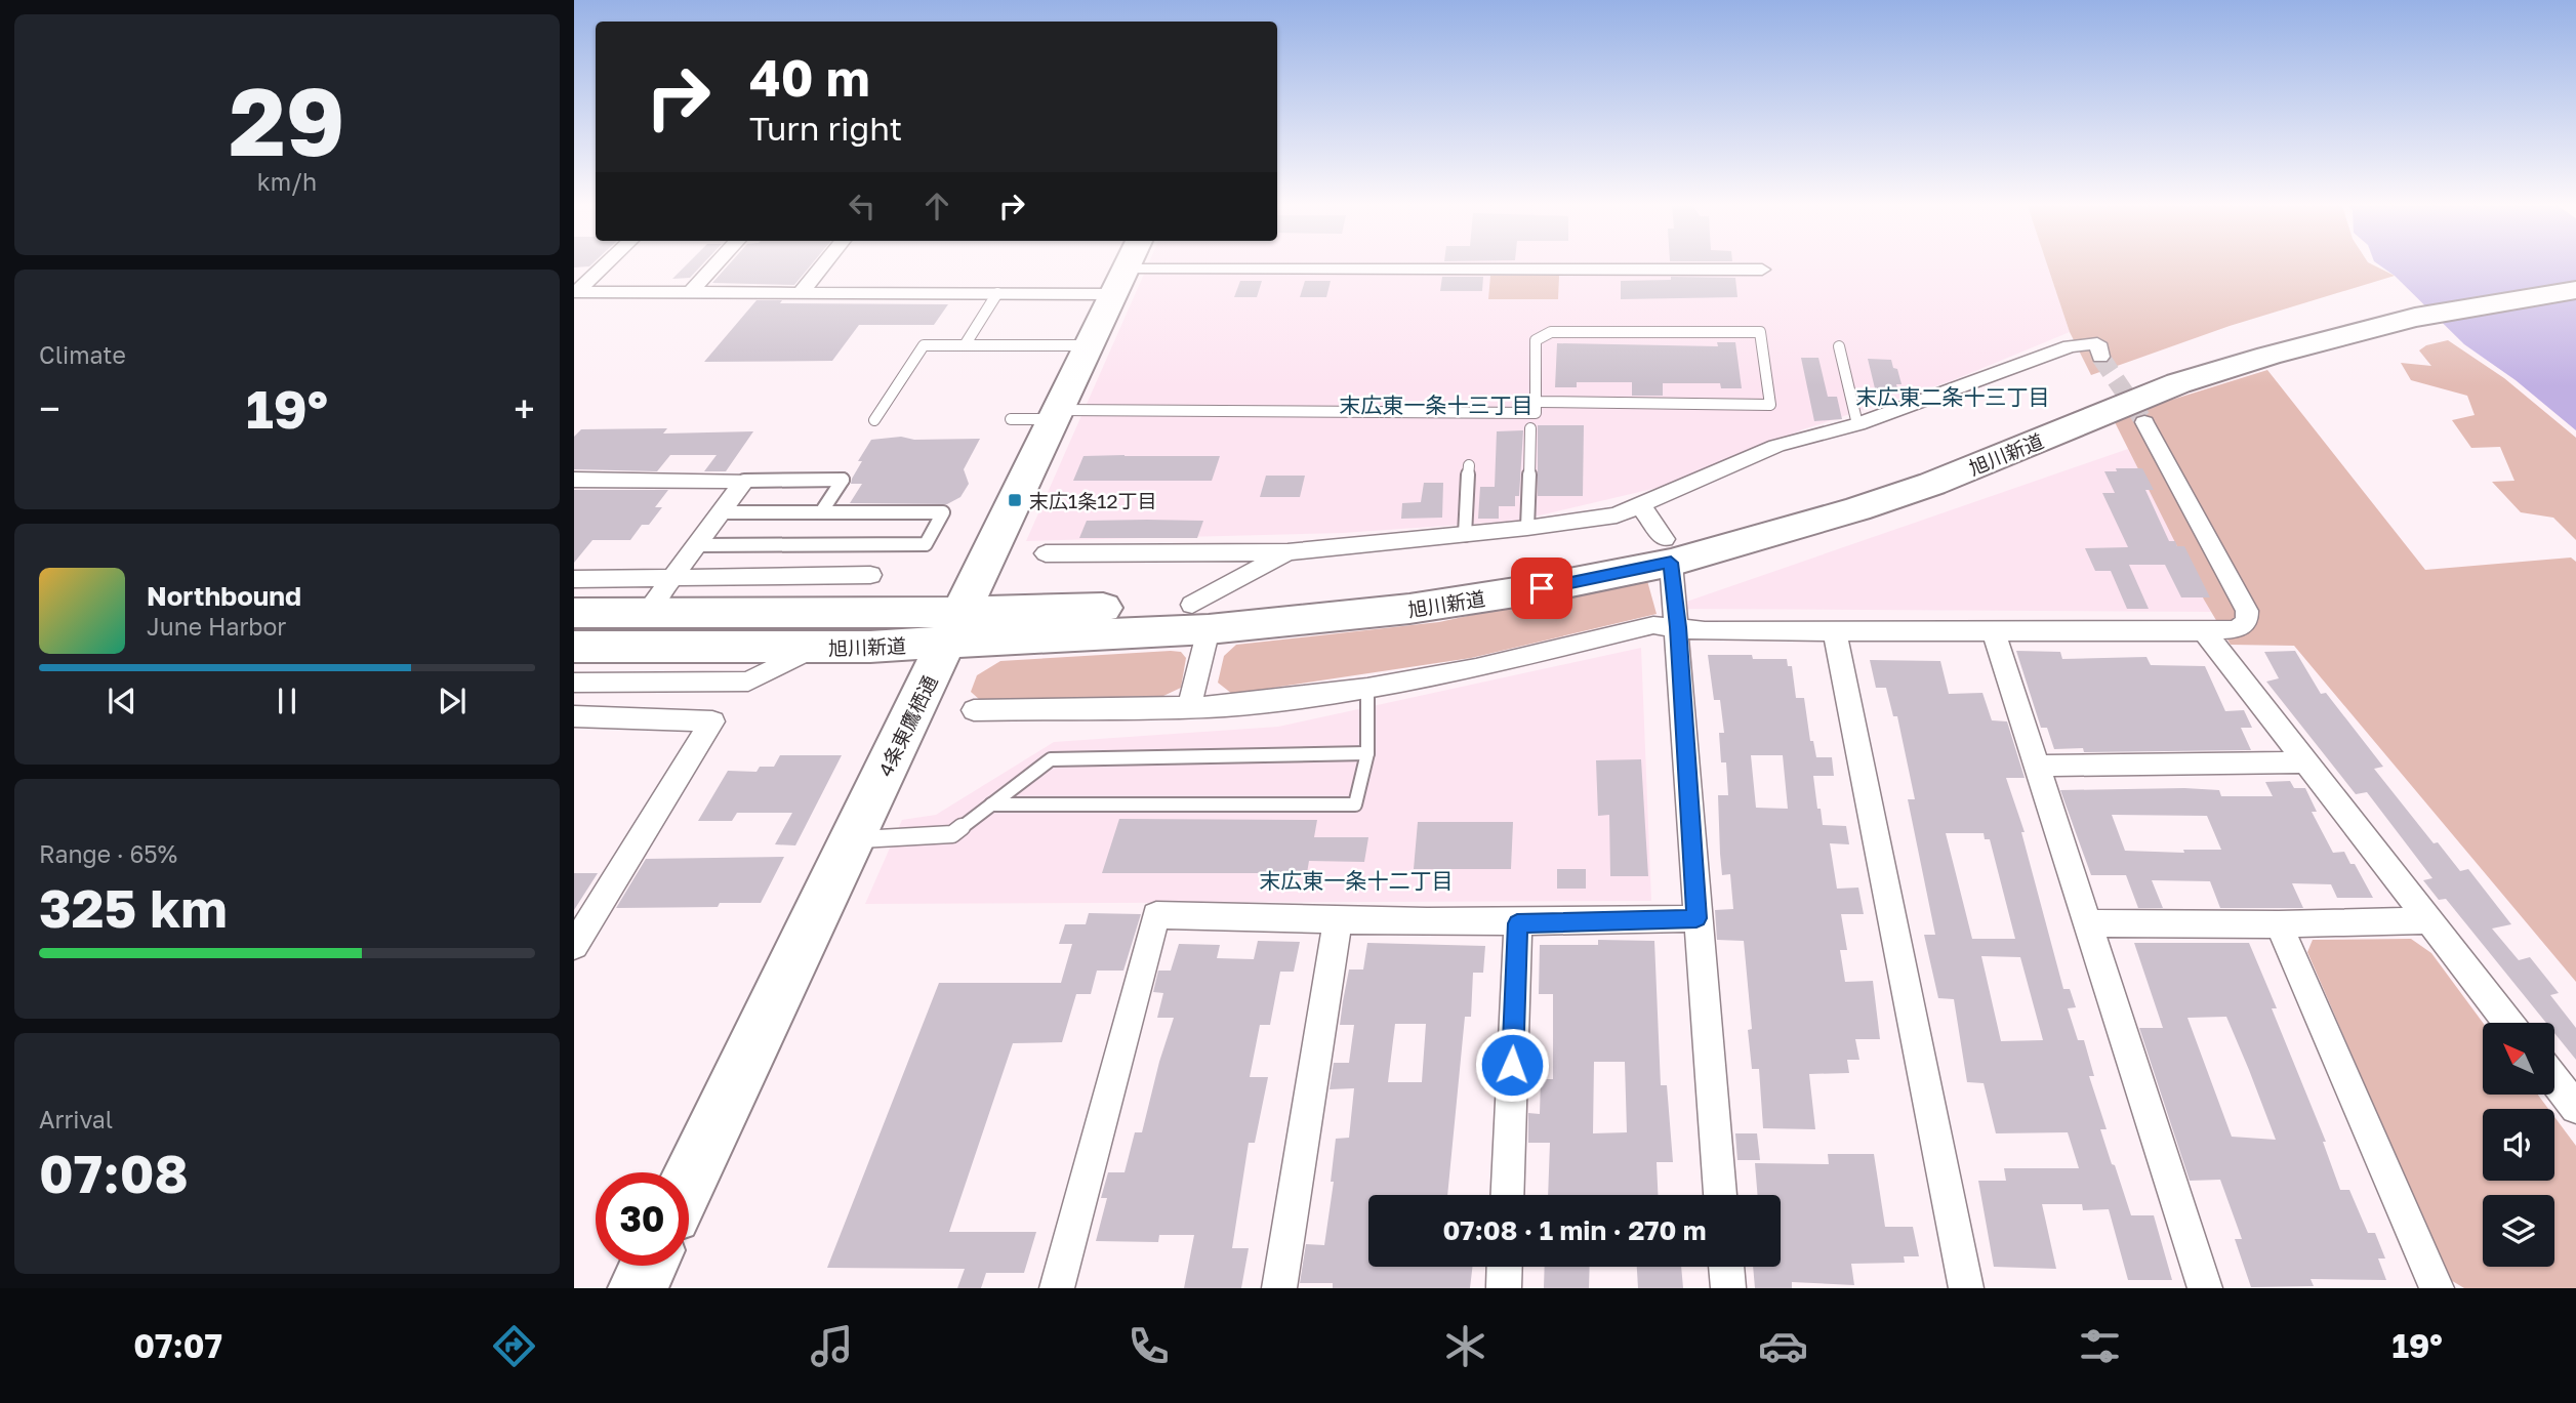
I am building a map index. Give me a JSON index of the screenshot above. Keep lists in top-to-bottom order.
{
  "streets": {
    "highway": ["旭川新道", "4条東鷹栖通"]
  },
  "crossings": [
    ["旭川新道", "4条東鷹栖通"]
  ],
  "districts": ["末広東二条十三丁目", "末広東一条十三丁目", "末広東一条十二丁目"],
  "places": {
    "transit": ["末広1条12丁目"]
  },
  "north": "top left",
  "page": {
    "tile": [
      ["29", "km/h"],
      "Climate",
      ["Range · 65%", "325 km"],
      ["Arrival", "07:08"]
    ],
    "turn": ["40 m", "Turn right"],
    "heat": ["−", "19°", "+"],
    "song": ["Northbound", "June Harbor"],
    "limit": "30",
    "trip": "07:08 · 1 min · 270 m",
    "tabs": ["07:07", "19°"]
  }
}
